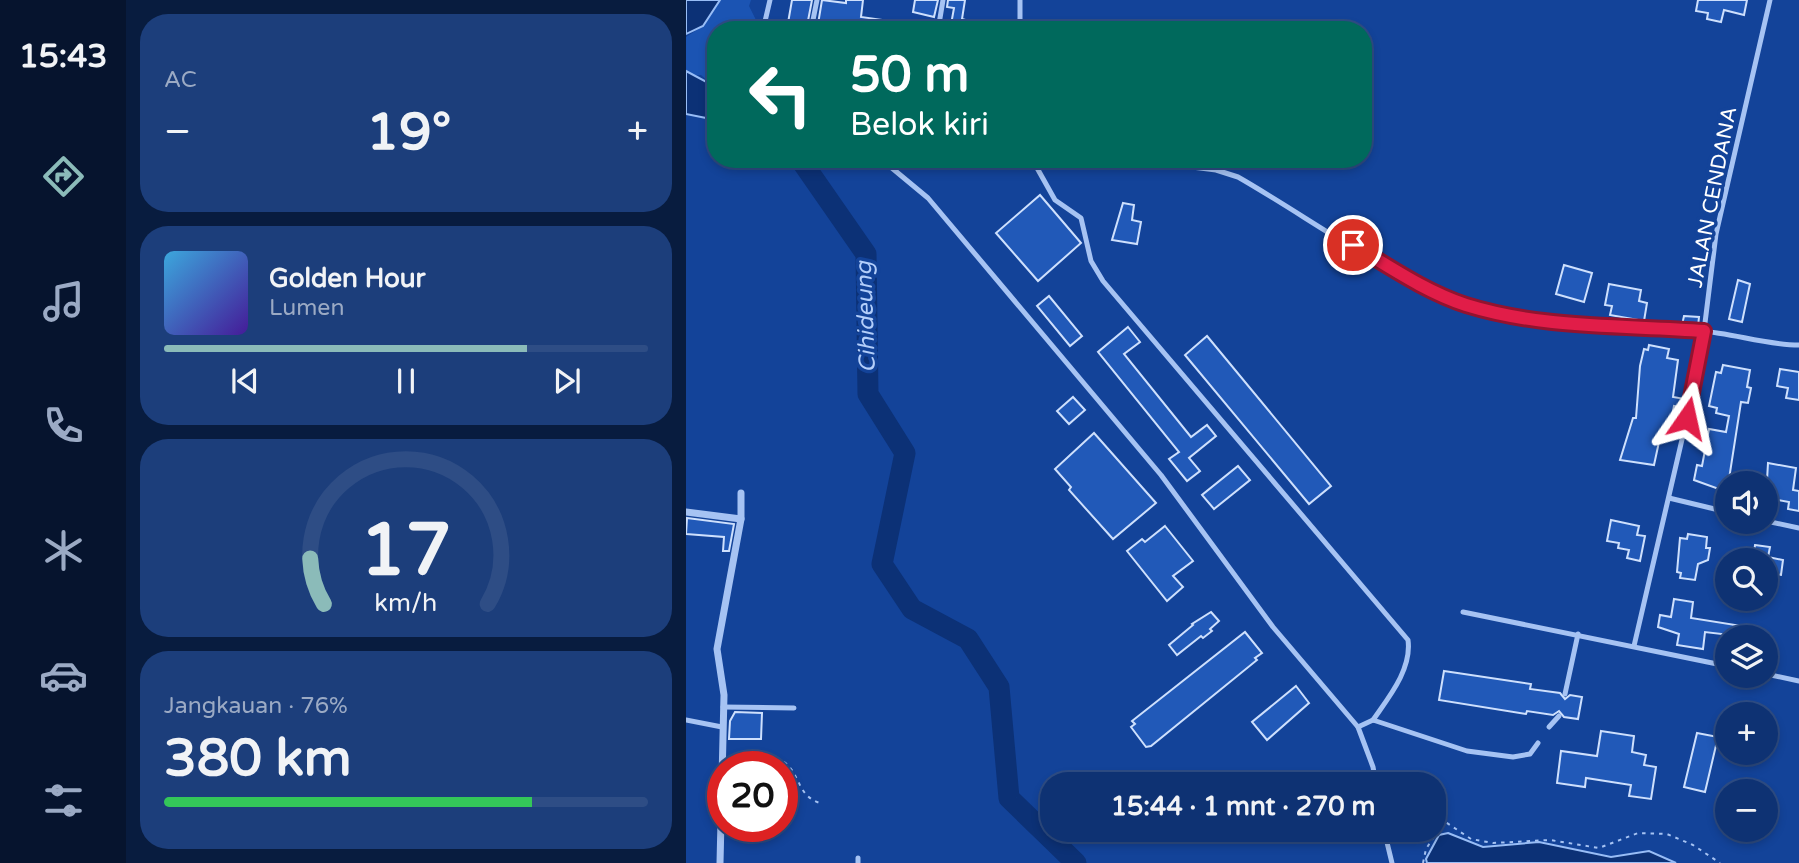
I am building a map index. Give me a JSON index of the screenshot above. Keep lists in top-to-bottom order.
{
  "streets": {
    "lane": ["JALAN CENDANA"]
  },
  "water": ["Cihideung"],
  "page": {
    "tabs": "15:43",
    "tile": [
      "AC",
      ["Jangkauan · 76%", "380 km"]
    ],
    "turn": ["50 m", "Belok kiri"],
    "heat": ["−", "19°", "+"],
    "song": ["Golden Hour", "Lumen"],
    "map_buttons": ["+", "−"],
    "limit": "20",
    "trip": "15:44 · 1 mnt · 270 m",
    "gauge": ["17", "km/h"]
  }
}
